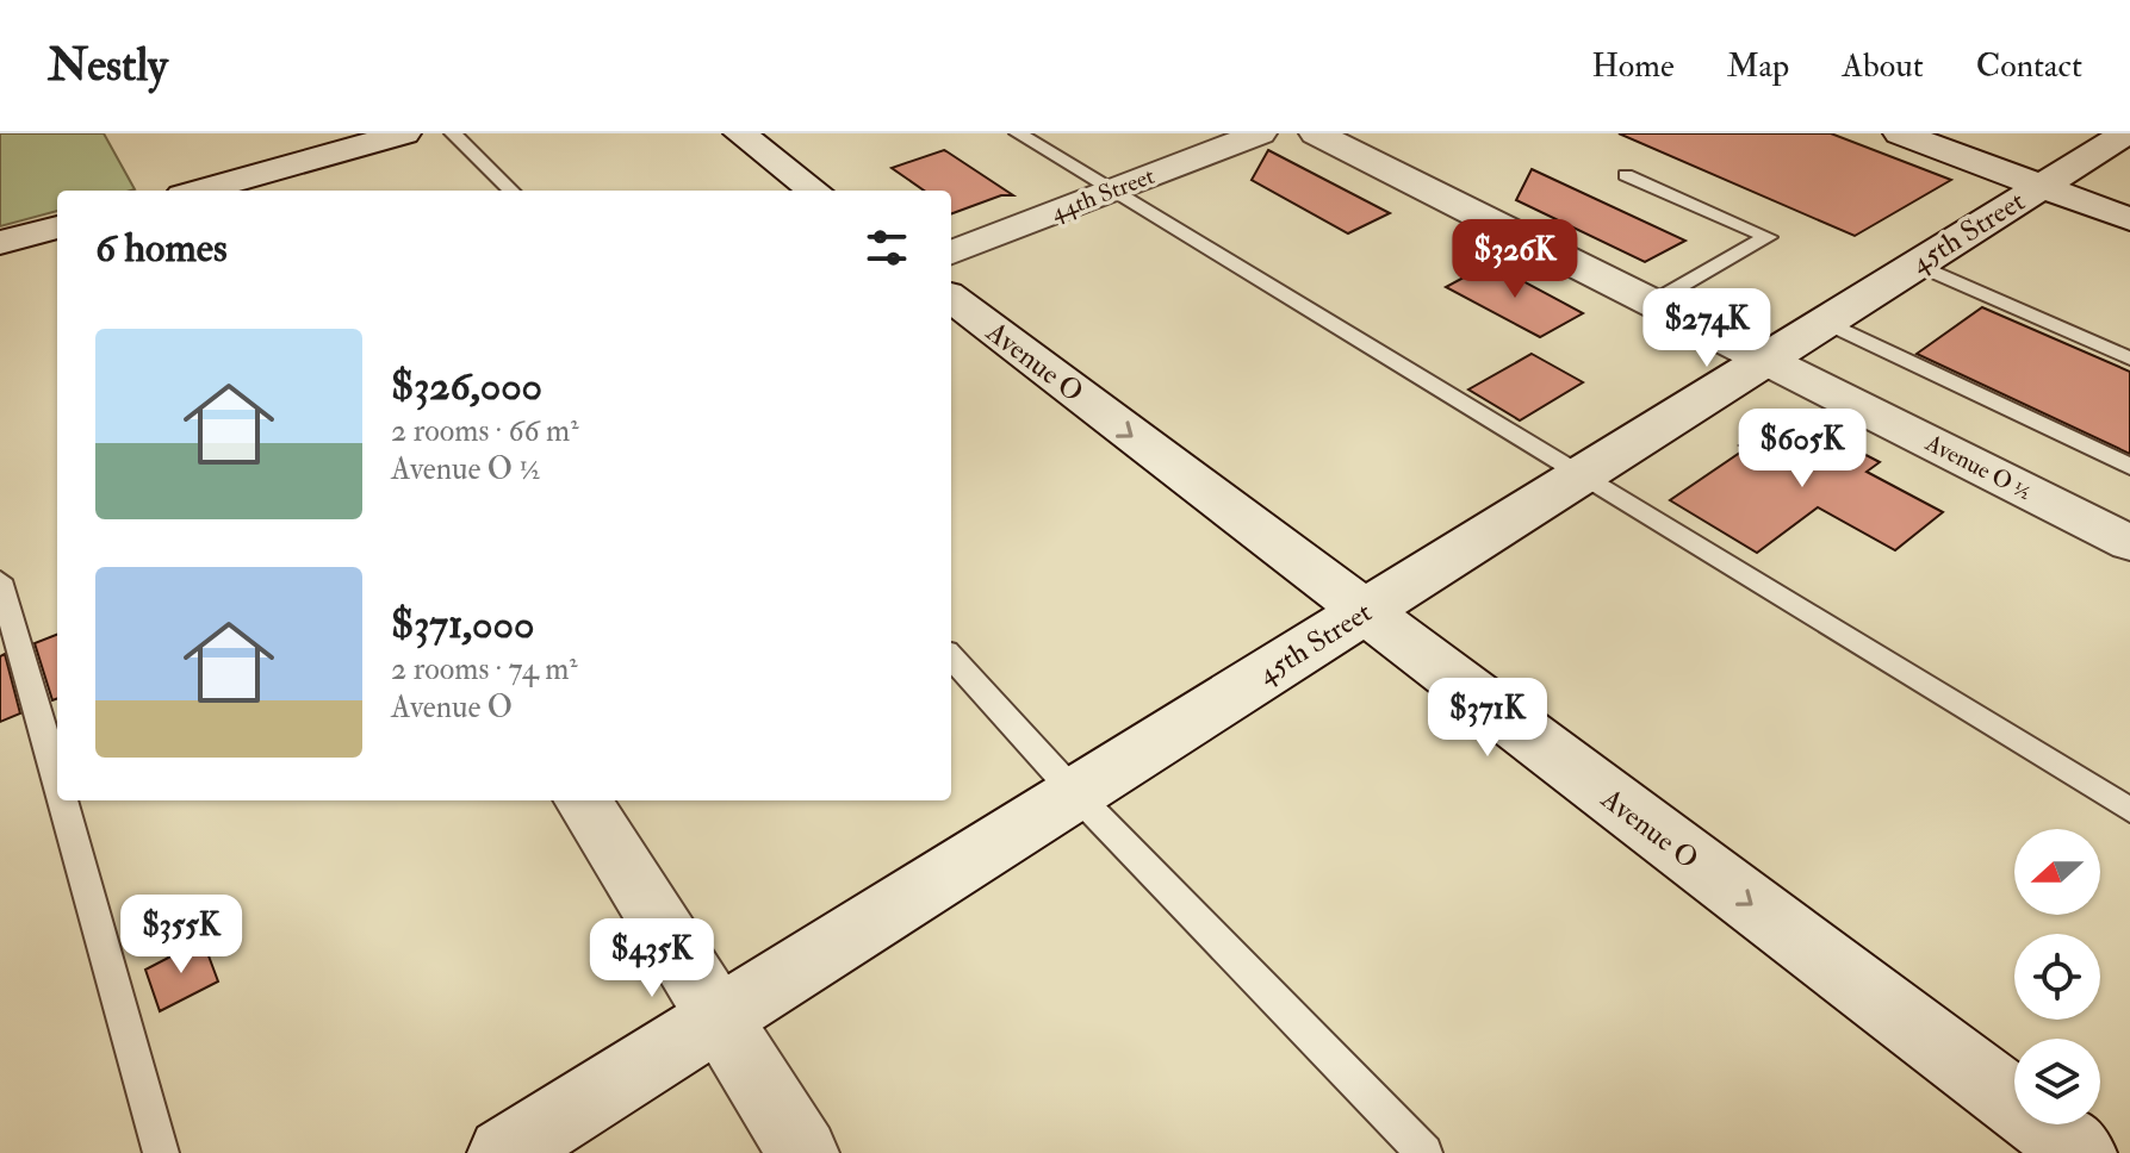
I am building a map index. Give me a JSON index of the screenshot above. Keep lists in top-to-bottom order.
{
  "streets": {
    "main road": [
      "44th Street",
      "45th Street",
      "Avenue O",
      "Avenue O ½"
    ]
  },
  "crossings": [
    ["45th Street", "Avenue O"],
    ["45th Street", "Avenue O ½"]
  ],
  "one_way": ["Avenue O"],
  "north": "left",
  "page": {
    "header": "Nestly",
    "nav": [
      "Home",
      "Map",
      "About",
      "Contact"
    ],
    "heading": "6 homes",
    "price": [
      "$326K",
      "$274K",
      "$605K",
      "$371K",
      "$355K",
      "$435K"
    ],
    "list": [
      {
        "name": "$326,000",
        "note": "2 rooms · 66 m² · Avenue O ½"
      },
      {
        "name": "$371,000",
        "note": "2 rooms · 74 m² · Avenue O"
      }
    ]
  }
}
